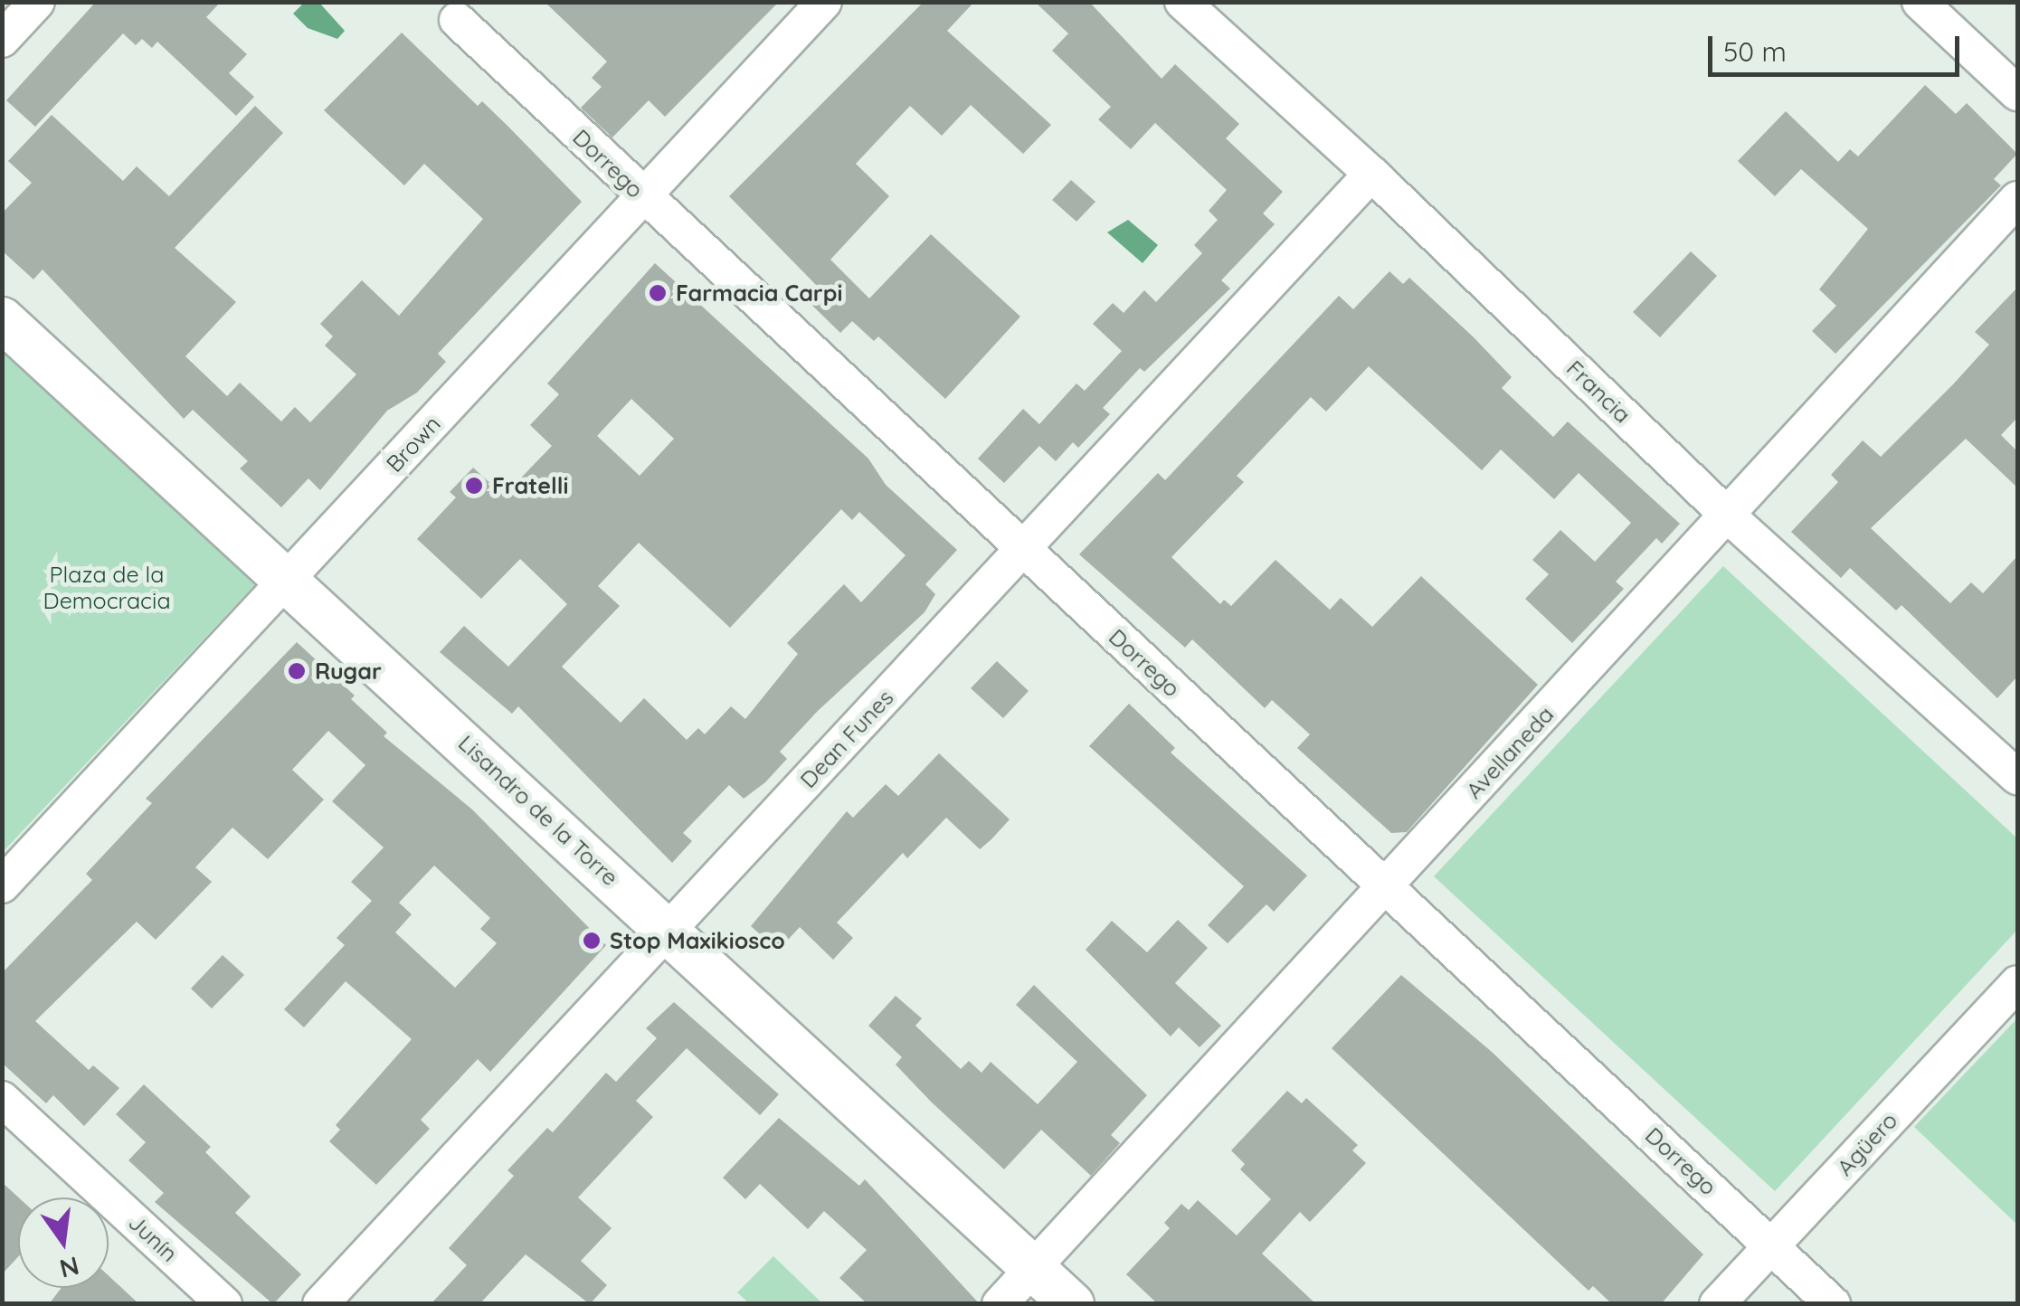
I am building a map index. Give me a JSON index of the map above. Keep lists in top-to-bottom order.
{
  "streets": {
    "main road": ["Lisandro de la Torre"],
    "street": [
      "Dorrego",
      "Francia",
      "Brown",
      "Dean Funes",
      "Avellaneda",
      "Agüero",
      "Junín"
    ]
  },
  "crossings": [
    ["Dorrego", "Brown"],
    ["Dorrego", "Dean Funes"],
    ["Dorrego", "Avellaneda"],
    ["Dorrego", "Agüero"],
    ["Francia", "Dean Funes"],
    ["Francia", "Avellaneda"],
    ["Brown", "Lisandro de la Torre"],
    ["Dean Funes", "Lisandro de la Torre"],
    ["Avellaneda", "Lisandro de la Torre"]
  ],
  "parks": ["Plaza de la Democracia"],
  "places": [
    "Farmacia Carpi",
    "Fratelli",
    "Rugar",
    "Stop Maxikiosco"
  ],
  "scale_bar": "50 m",
  "north": "bottom"
}
